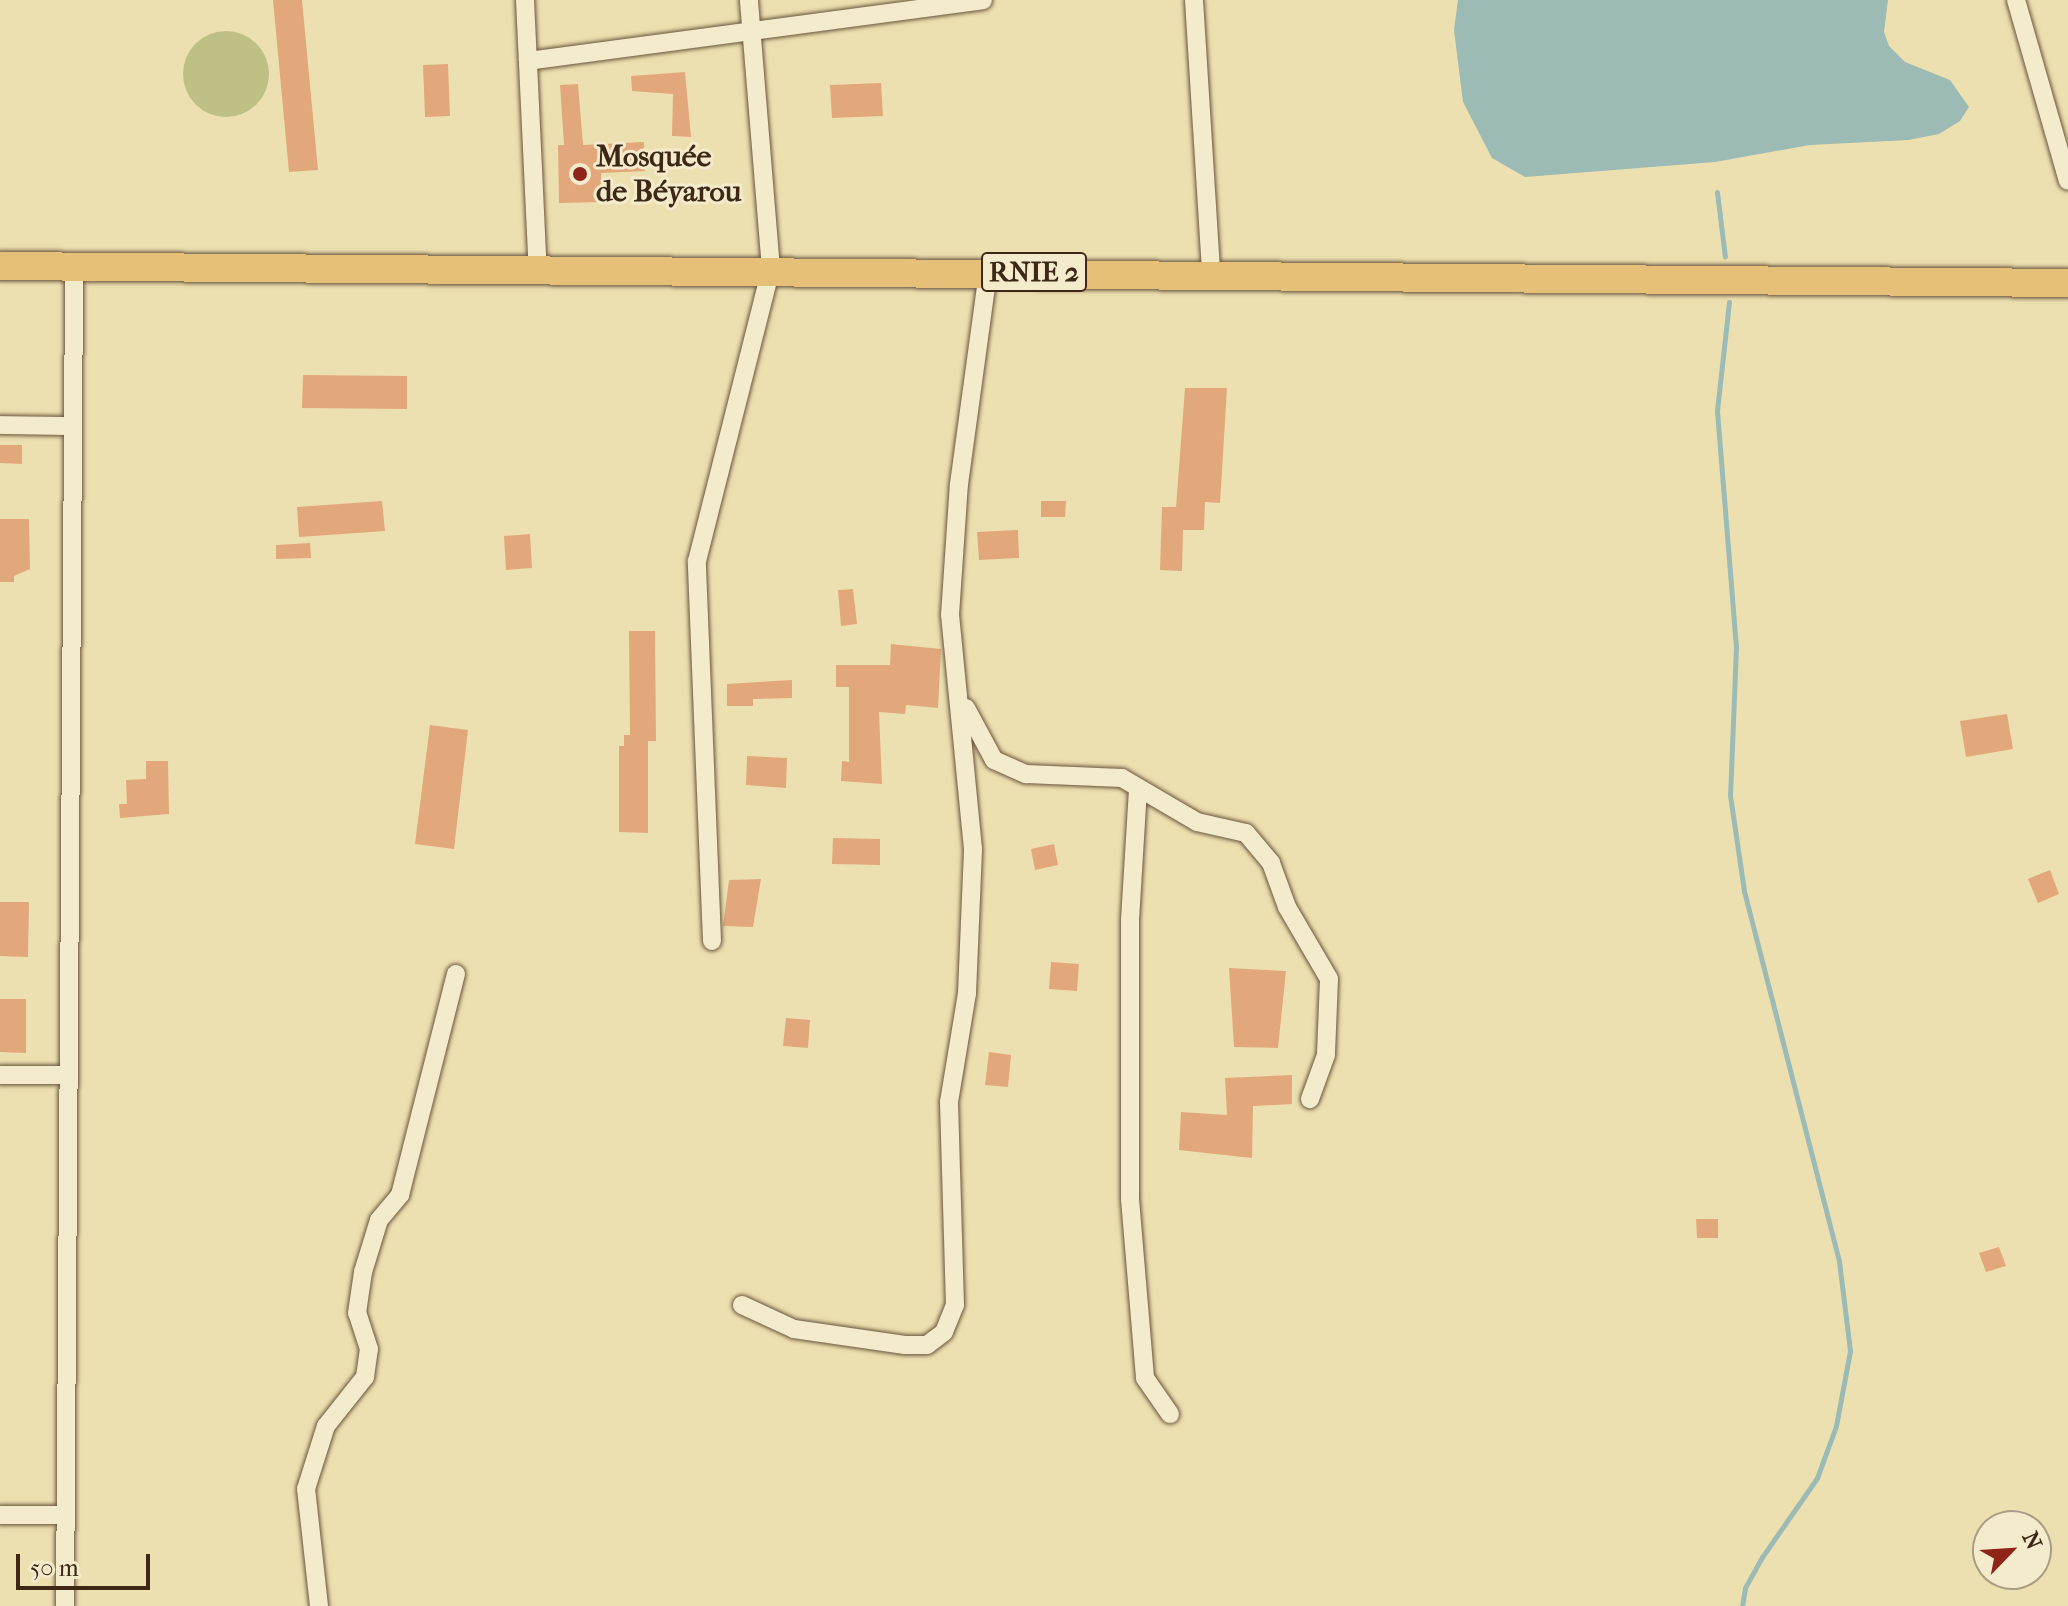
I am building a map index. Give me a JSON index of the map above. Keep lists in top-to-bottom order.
{
  "streets": {
    "main road": ["RNIE 2"]
  },
  "places": ["Mosquée de Béyarou"],
  "scale_bar": "50 m",
  "north": "top right"
}
